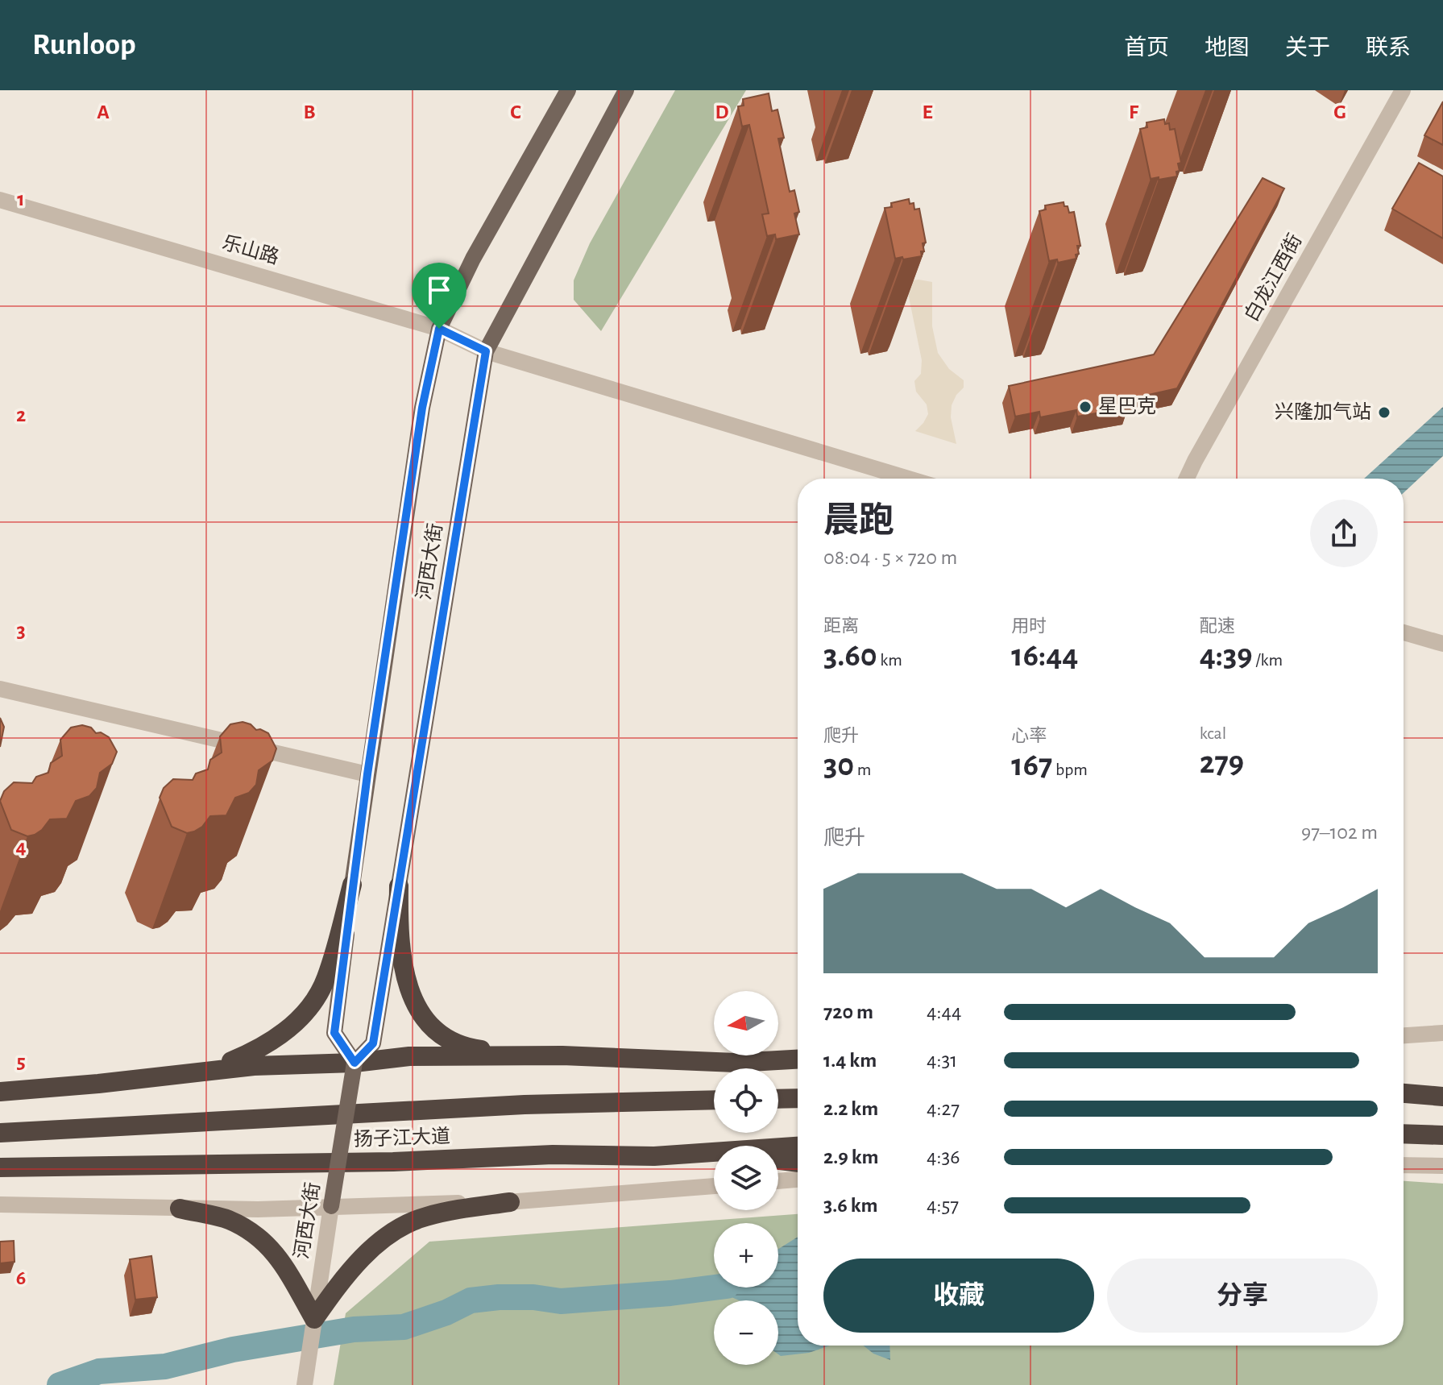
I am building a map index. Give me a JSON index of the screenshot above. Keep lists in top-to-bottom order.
{
  "streets": {
    "highway": ["扬子江大道"],
    "main road": ["河西大街"],
    "street": ["乐山路", "白龙江西街"]
  },
  "crossings": [
    ["乐山路", "河西大街"]
  ],
  "places": ["星巴克", "兴隆加气站"],
  "north": "left",
  "page": {
    "header": "Runloop",
    "nav": [
      "首页",
      "地图",
      "关于",
      "联系"
    ],
    "heading": ["晨跑", "08:04 · 5 × 720 m"],
    "stats": [
      ["距离", "3.60 km"],
      ["用时", "16:44"],
      ["配速", "4:39 /km"],
      ["爬升", "30 m"],
      ["心率", "167 bpm"],
      ["kcal", "279"]
    ],
    "chart": ["爬升", "97–102 m"],
    "list": [
      {
        "name": "720 m",
        "note": "4:44"
      },
      {
        "name": "1.4 km",
        "note": "4:31"
      },
      {
        "name": "2.2 km",
        "note": "4:27"
      },
      {
        "name": "2.9 km",
        "note": "4:36"
      },
      {
        "name": "3.6 km",
        "note": "4:57"
      }
    ],
    "map_buttons": ["+", "−"],
    "buttons": ["收藏", "分享"]
  },
  "grid": {
    "columns": [
      "A",
      "B",
      "C",
      "D",
      "E",
      "F",
      "G"
    ],
    "rows": [
      "1",
      "2",
      "3",
      "4",
      "5",
      "6"
    ]
  }
}
